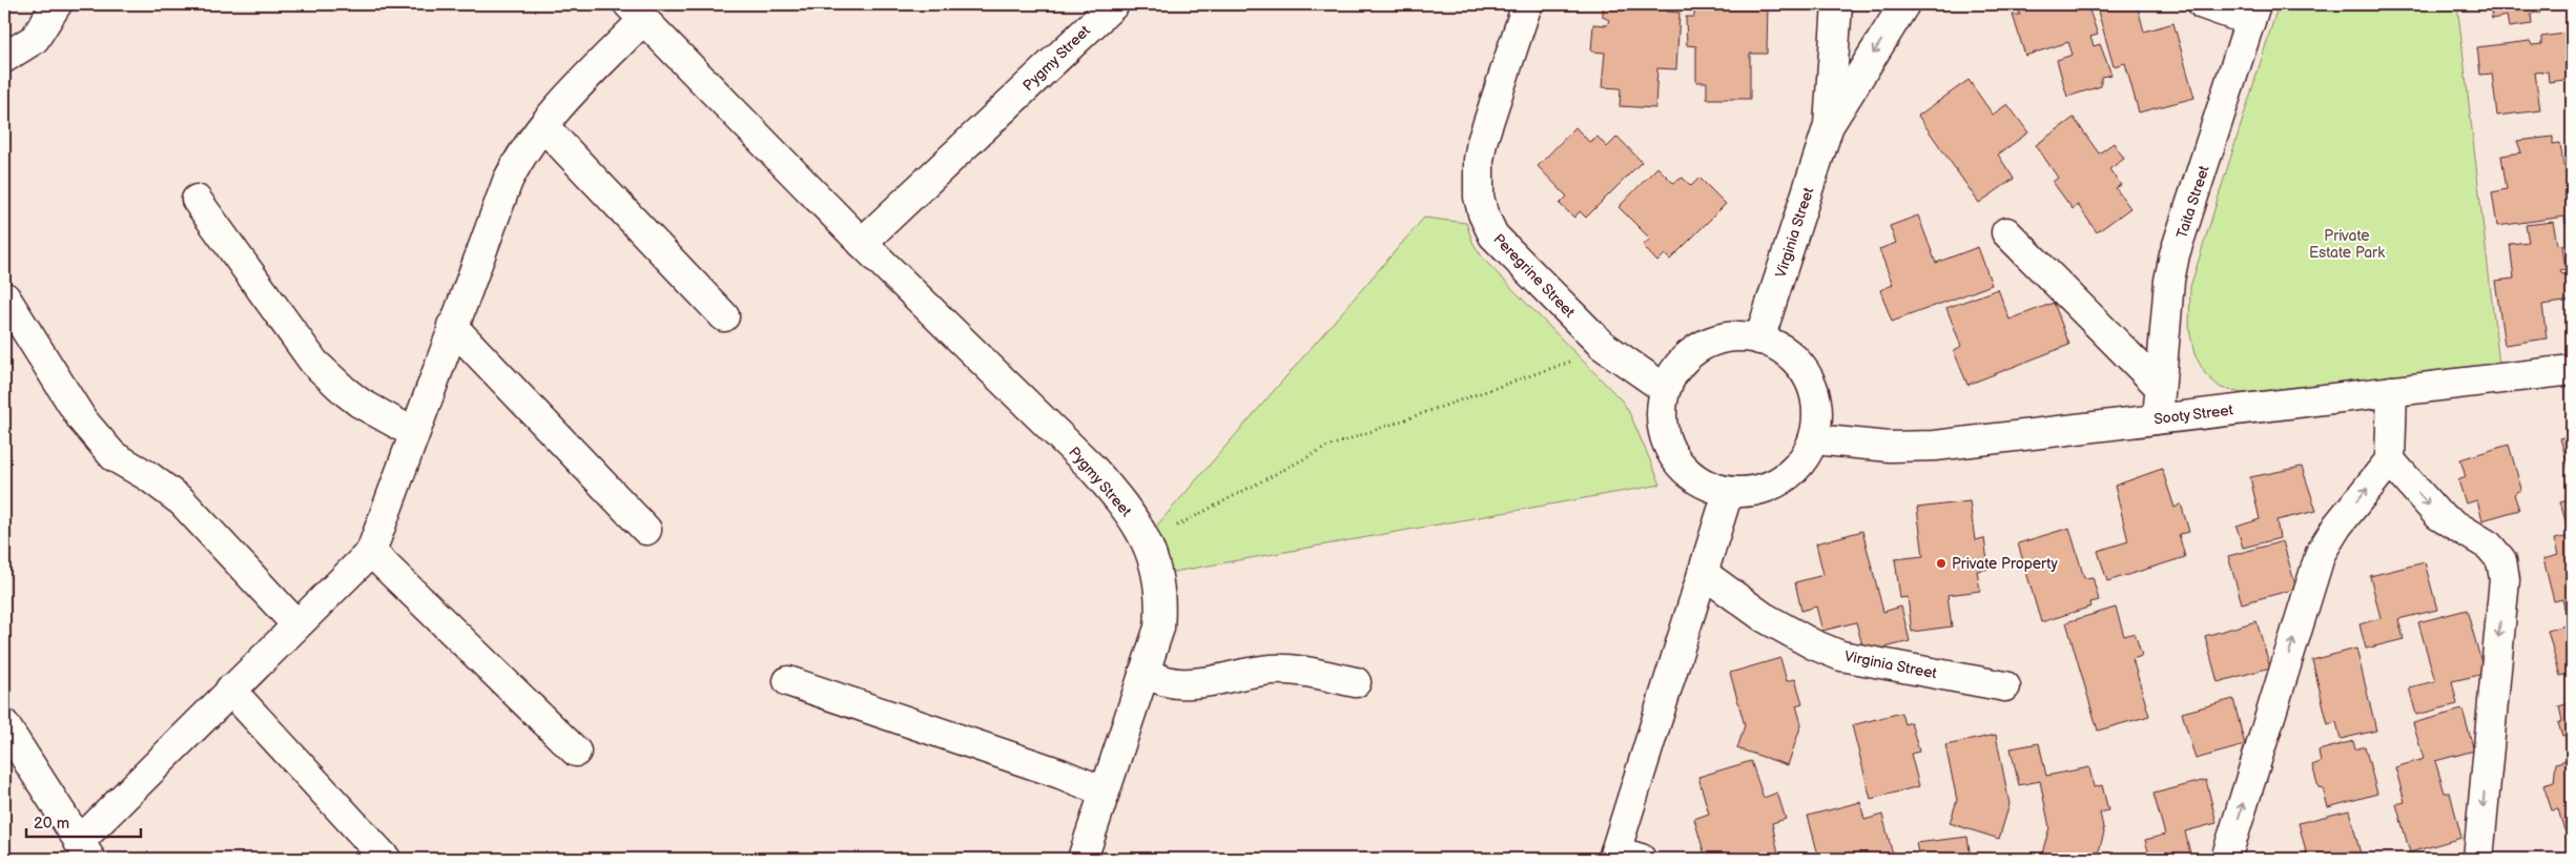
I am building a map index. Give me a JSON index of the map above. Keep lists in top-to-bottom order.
{
  "streets": {
    "street": [
      "Pygmy Street",
      "Taita Street",
      "Virginia Street",
      "Peregrine Street",
      "Sooty Street"
    ]
  },
  "crossings": [
    ["Taita Street", "Sooty Street"],
    ["Virginia Street", "Peregrine Street"],
    ["Virginia Street", "Sooty Street"],
    ["Peregrine Street", "Sooty Street"]
  ],
  "parks": ["Private Estate Park"],
  "places": ["Private Property"],
  "scale_bar": "20 m"
}
